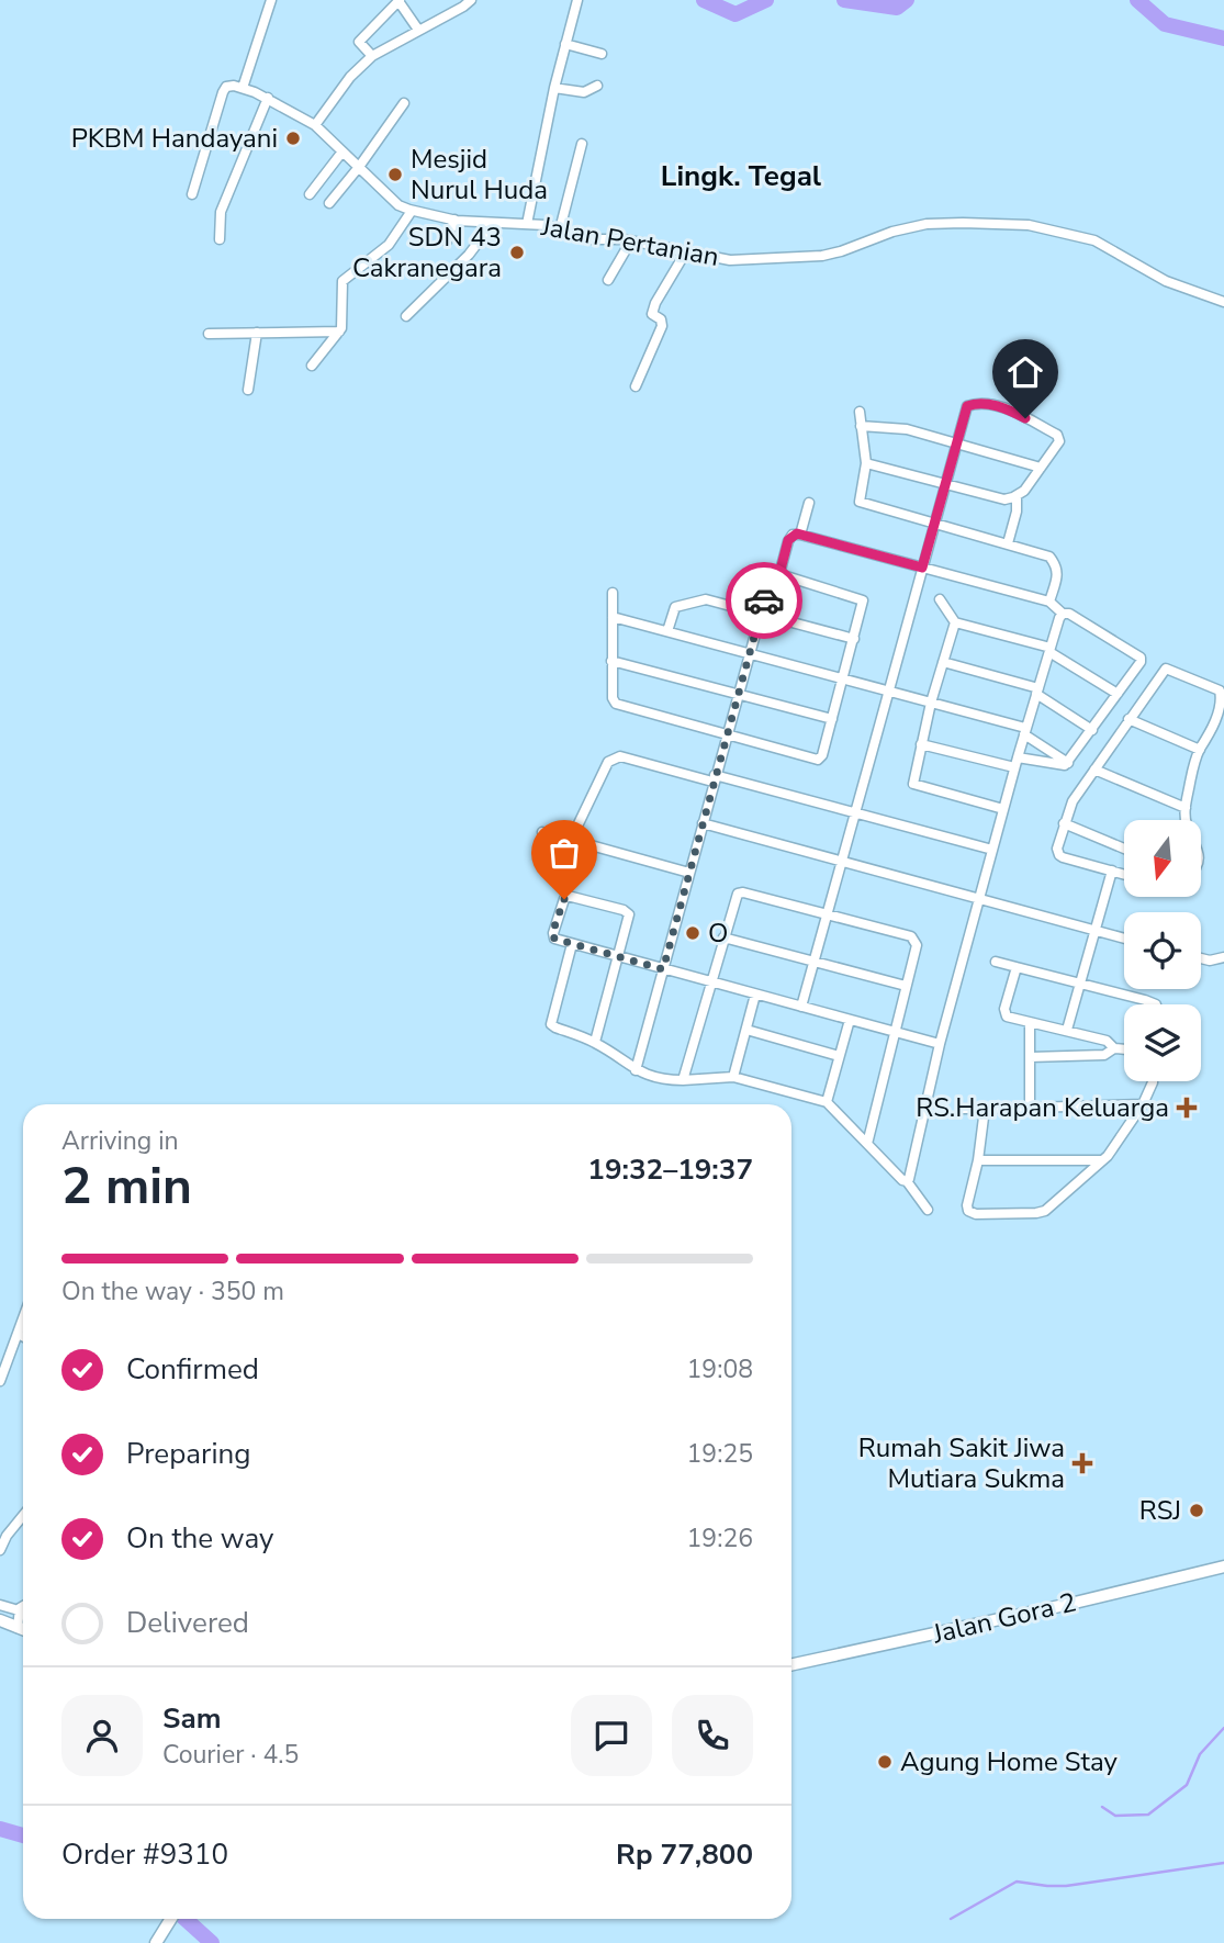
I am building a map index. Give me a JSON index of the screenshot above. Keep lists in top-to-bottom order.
{
  "streets": {
    "street": ["Jalan Pertanian", "Jalan Gora 2"]
  },
  "districts": ["Lingk. Tegal"],
  "places": {
    "other": [
      "PKBM Handayani",
      "Mesjid Nurul Huda",
      "SDN 43 Cakranegara",
      "O",
      "RSJ",
      "Agung Home Stay"
    ],
    "health": ["RS.Harapan Keluarga", "Rumah Sakit Jiwa Mutiara Sukma"]
  },
  "north": "bottom",
  "page": {
    "heading": ["2 min", "Arriving in", "19:32–19:37"],
    "panel": [
      "Sam",
      "Courier · 4.5",
      "Order #9310",
      "Rp 77,800"
    ],
    "bar": "On the way · 350 m",
    "list": [
      ["Confirmed", "19:08"],
      ["Preparing", "19:25"],
      ["On the way", "19:26"],
      "Delivered"
    ]
  }
}
